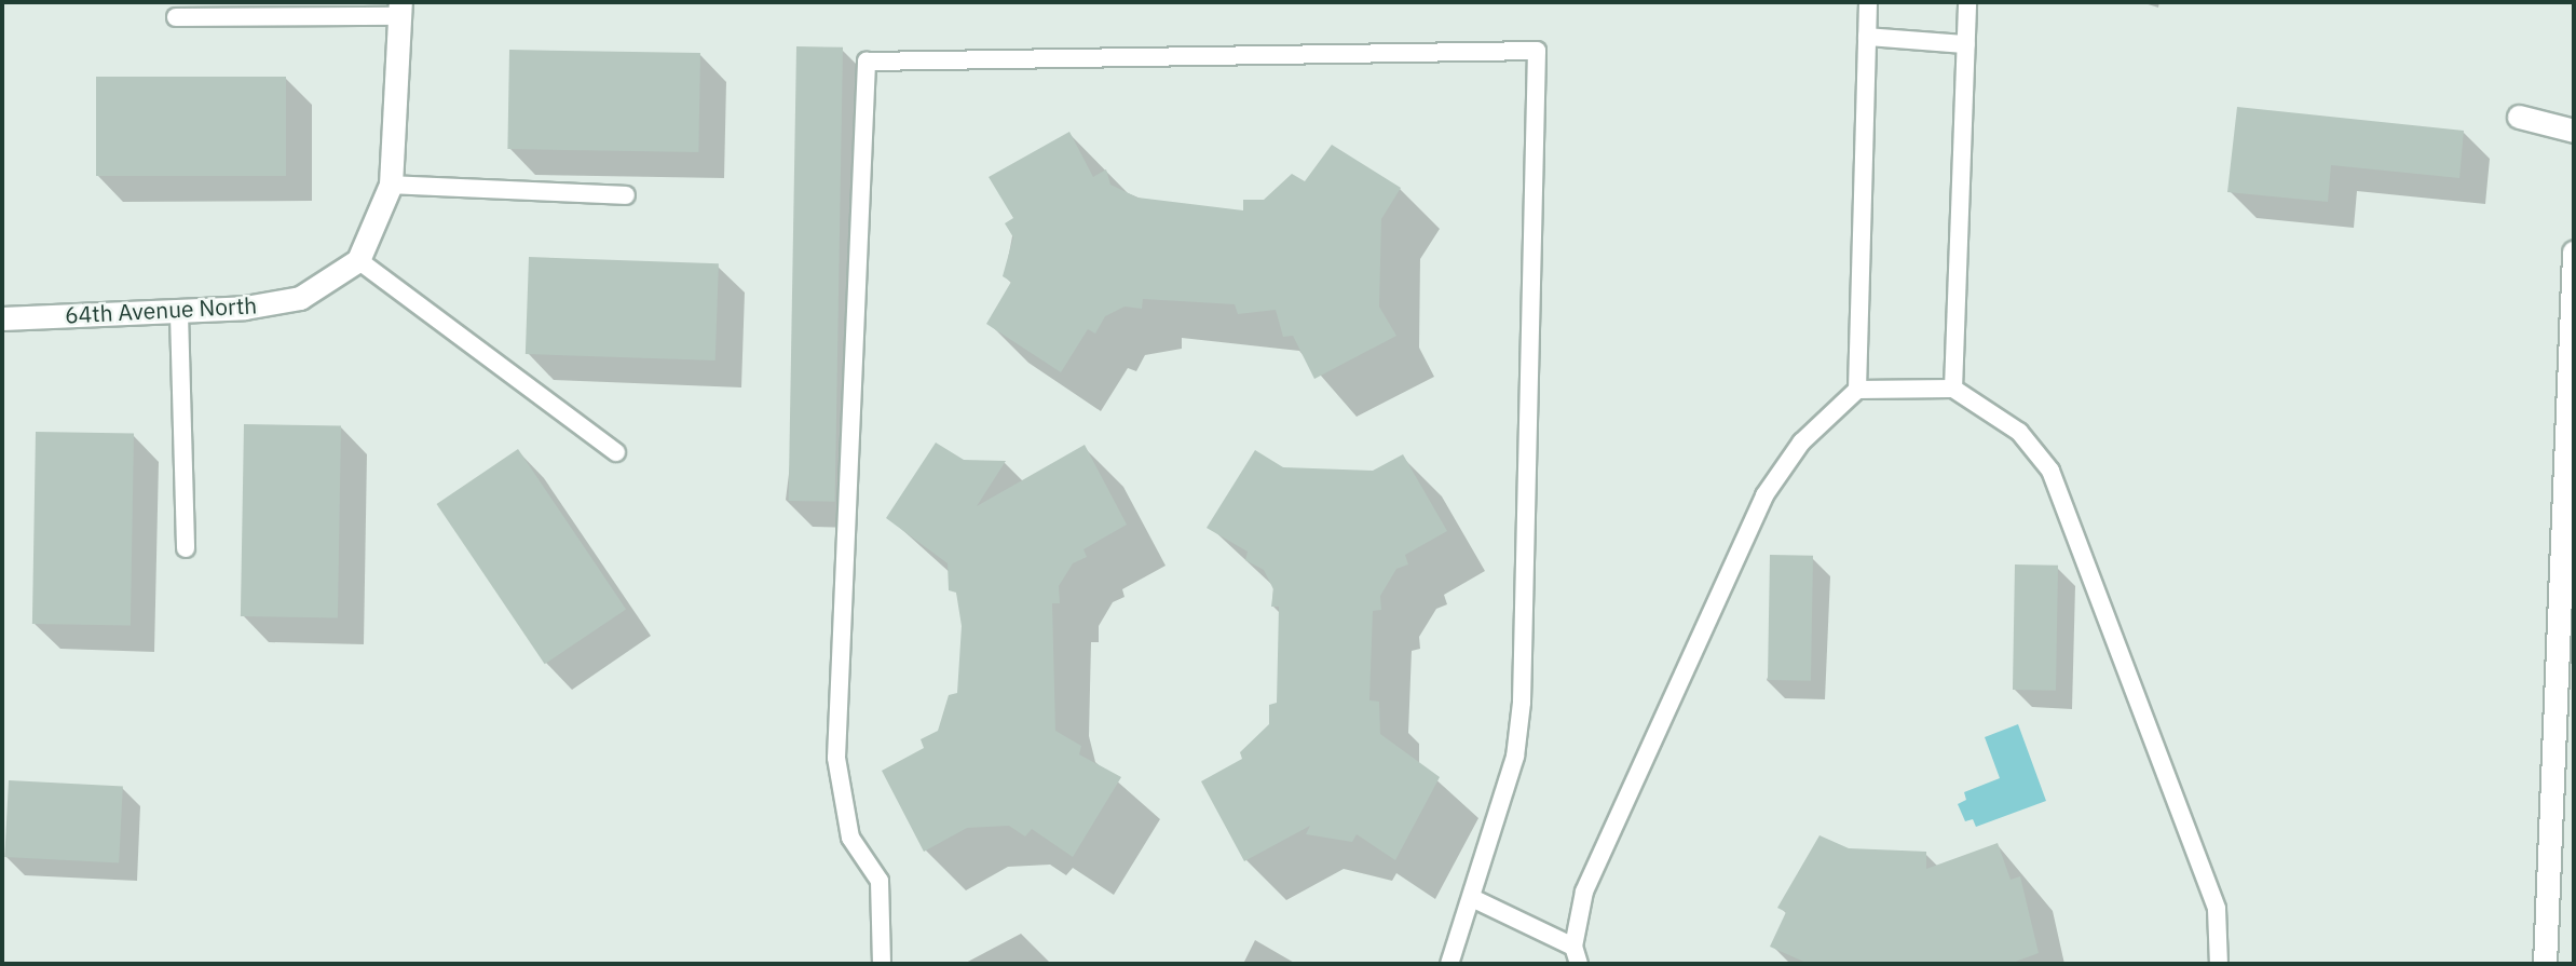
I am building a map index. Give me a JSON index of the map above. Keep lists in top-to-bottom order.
{
  "streets": {
    "street": ["64th Avenue North"]
  }
}
